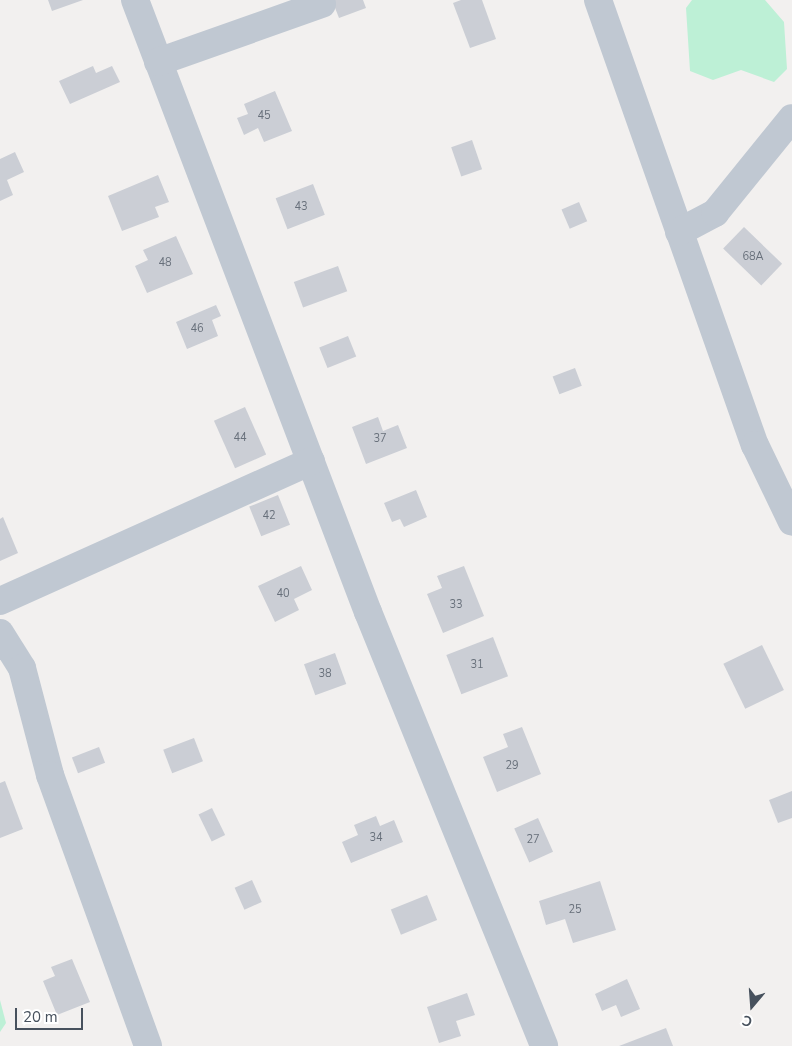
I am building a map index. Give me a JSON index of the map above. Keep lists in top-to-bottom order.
{
  "house_numbers": [
    "45",
    "43",
    "68А",
    "48",
    "46",
    "44",
    "37",
    "42",
    "40",
    "33",
    "31",
    "38",
    "29",
    "34",
    "27",
    "25"
  ],
  "scale_bar": "20 m",
  "north": "bottom"
}
